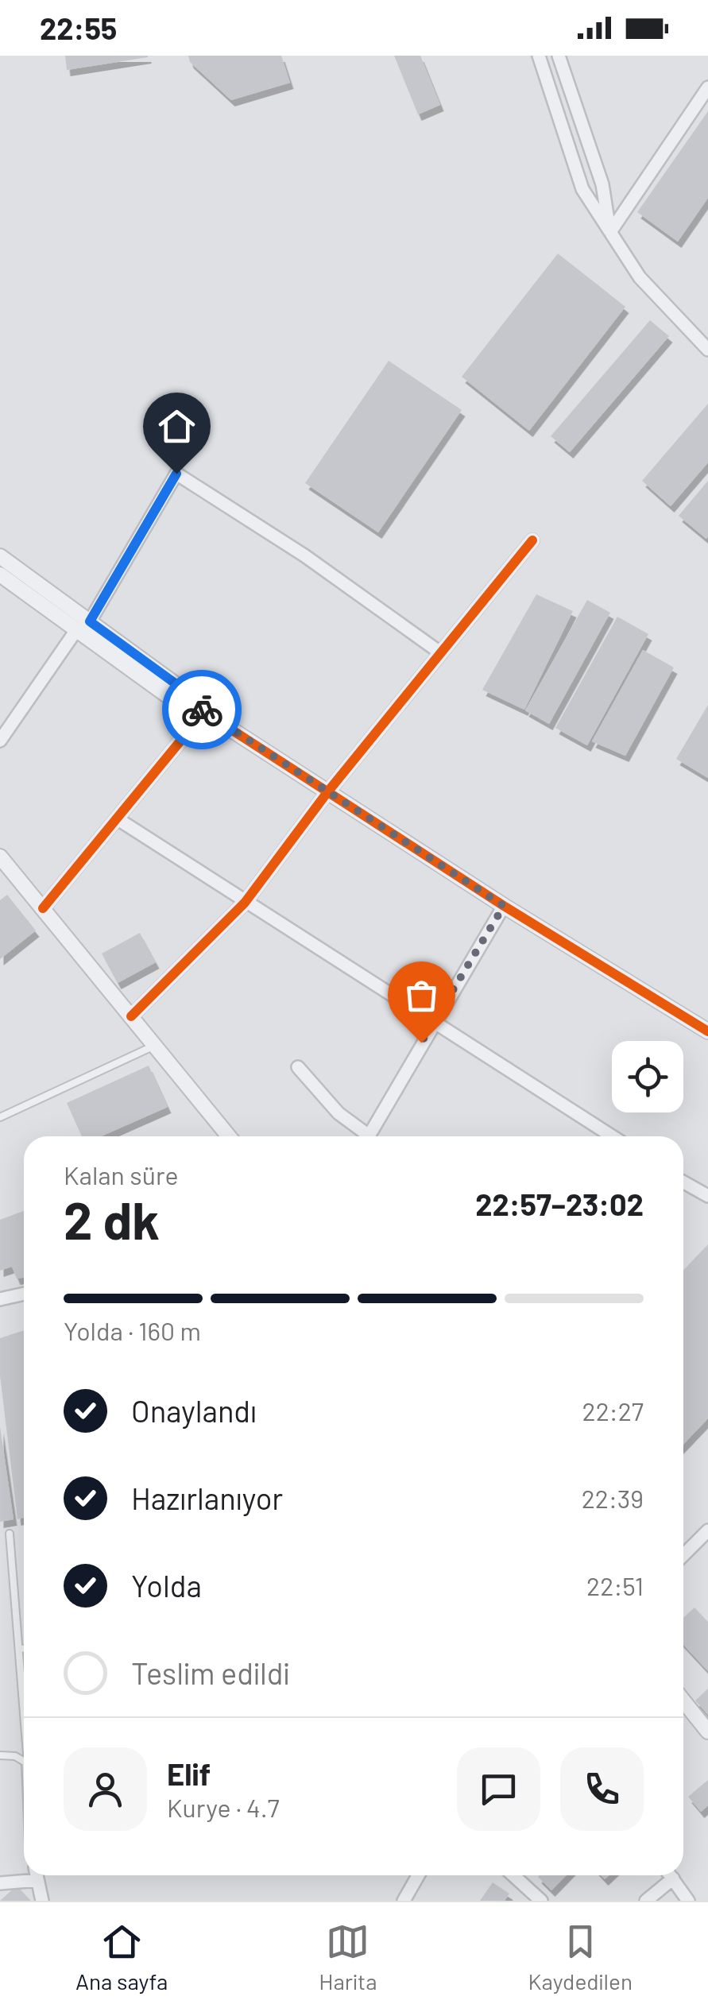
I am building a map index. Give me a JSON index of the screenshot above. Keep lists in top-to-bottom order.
{
  "page": {
    "status": "22:55",
    "heading": ["2 dk", "Kalan süre", "22:57–23:02"],
    "panel": ["Elif", "Kurye · 4.7"],
    "bar": "Yolda · 160 m",
    "list": [
      ["Onaylandı", "22:27"],
      ["Hazırlanıyor", "22:39"],
      ["Yolda", "22:51"],
      "Teslim edildi"
    ],
    "tabs": ["Ana sayfa", "Harita", "Kaydedilen"]
  }
}
